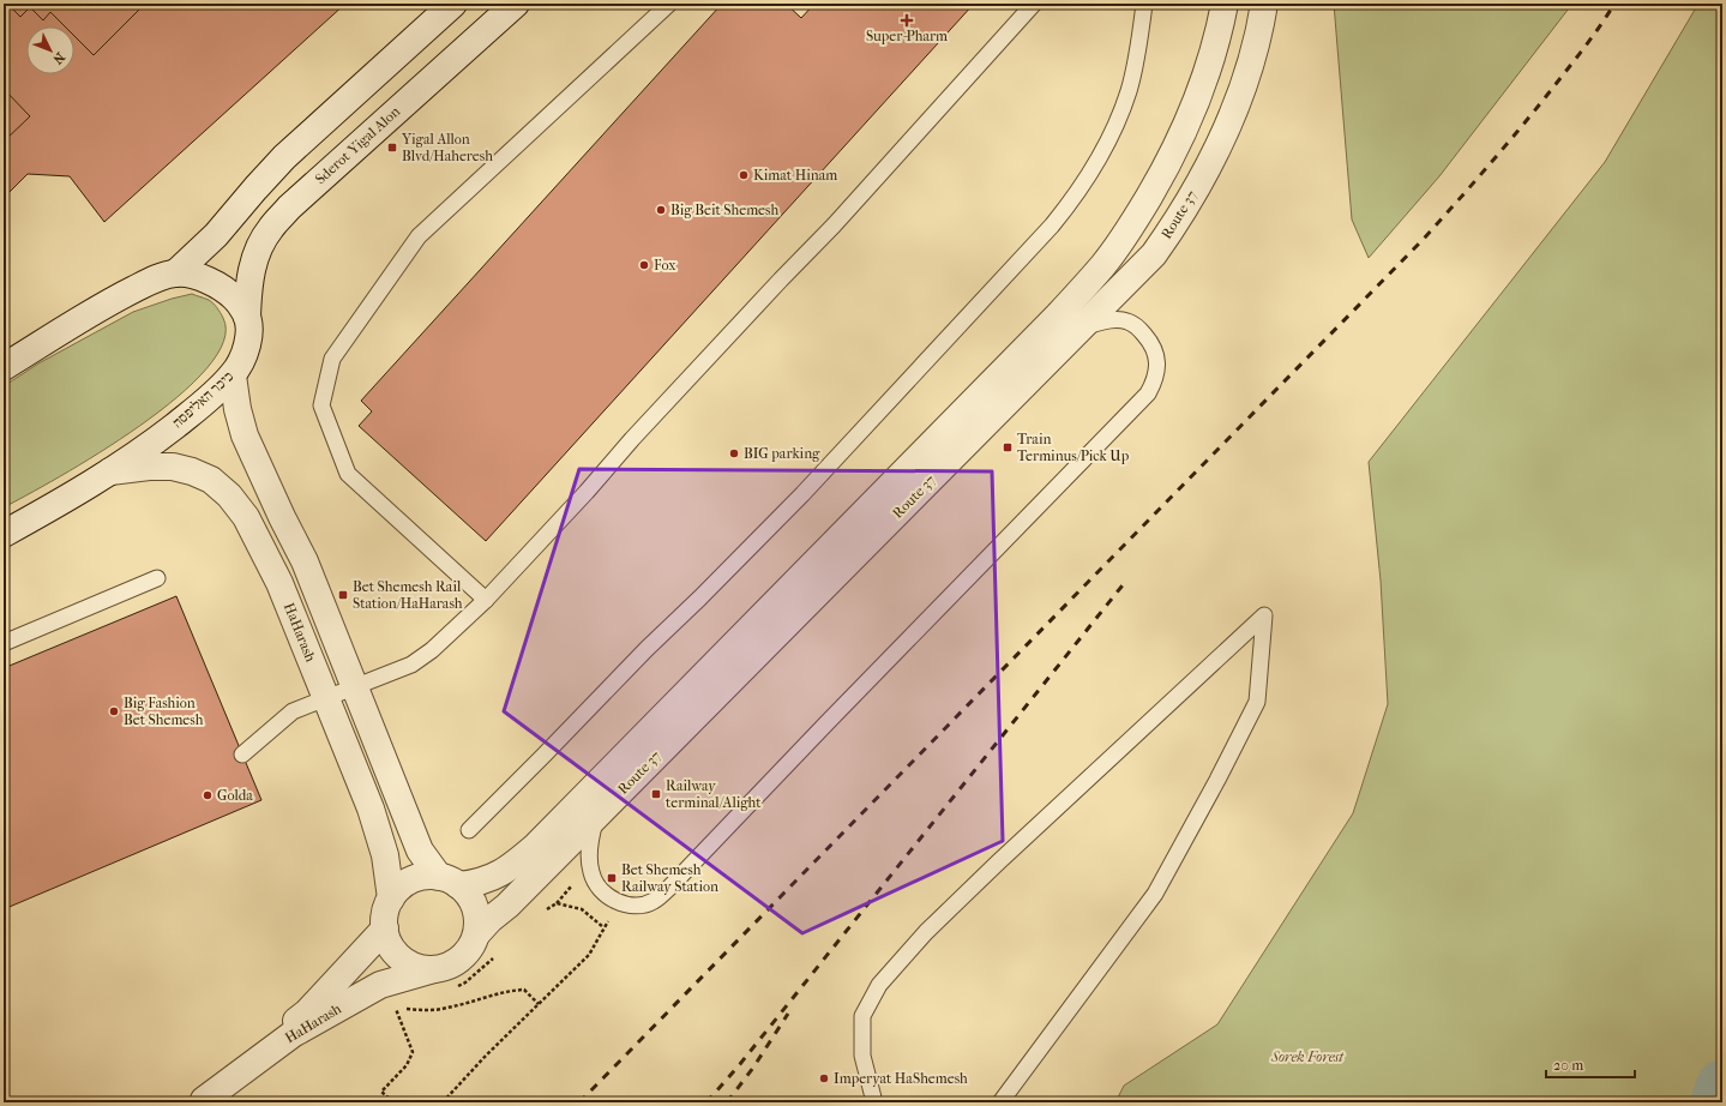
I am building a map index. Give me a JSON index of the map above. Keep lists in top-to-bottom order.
{
  "streets": {
    "street": [
      "Sderot Yigal Alon",
      "Route 37",
      "כיכר האליפסה",
      "HaHarash"
    ]
  },
  "crossings": [
    ["Sderot Yigal Alon", "כיכר האליפסה"],
    ["Route 37", "HaHarash"],
    ["כיכר האליפסה", "HaHarash"]
  ],
  "parks": ["Sorek Forest"],
  "places": {
    "health": ["Super-Pharm"],
    "transit": [
      "Yigal Allon Blvd/Haheresh",
      "Train Terminus/Pick Up",
      "Bet Shemesh Rail Station/HaHarash",
      "Railway terminal/Alight",
      "Bet Shemesh Railway Station"
    ],
    "other": [
      "Kimat Hinam",
      "Big Beit Shemesh",
      "Fox",
      "BIG parking",
      "Big Fashion Bet Shemesh",
      "Golda",
      "Imperyat HaShemesh"
    ]
  },
  "scale_bar": "20 m",
  "north": "bottom right"
}
